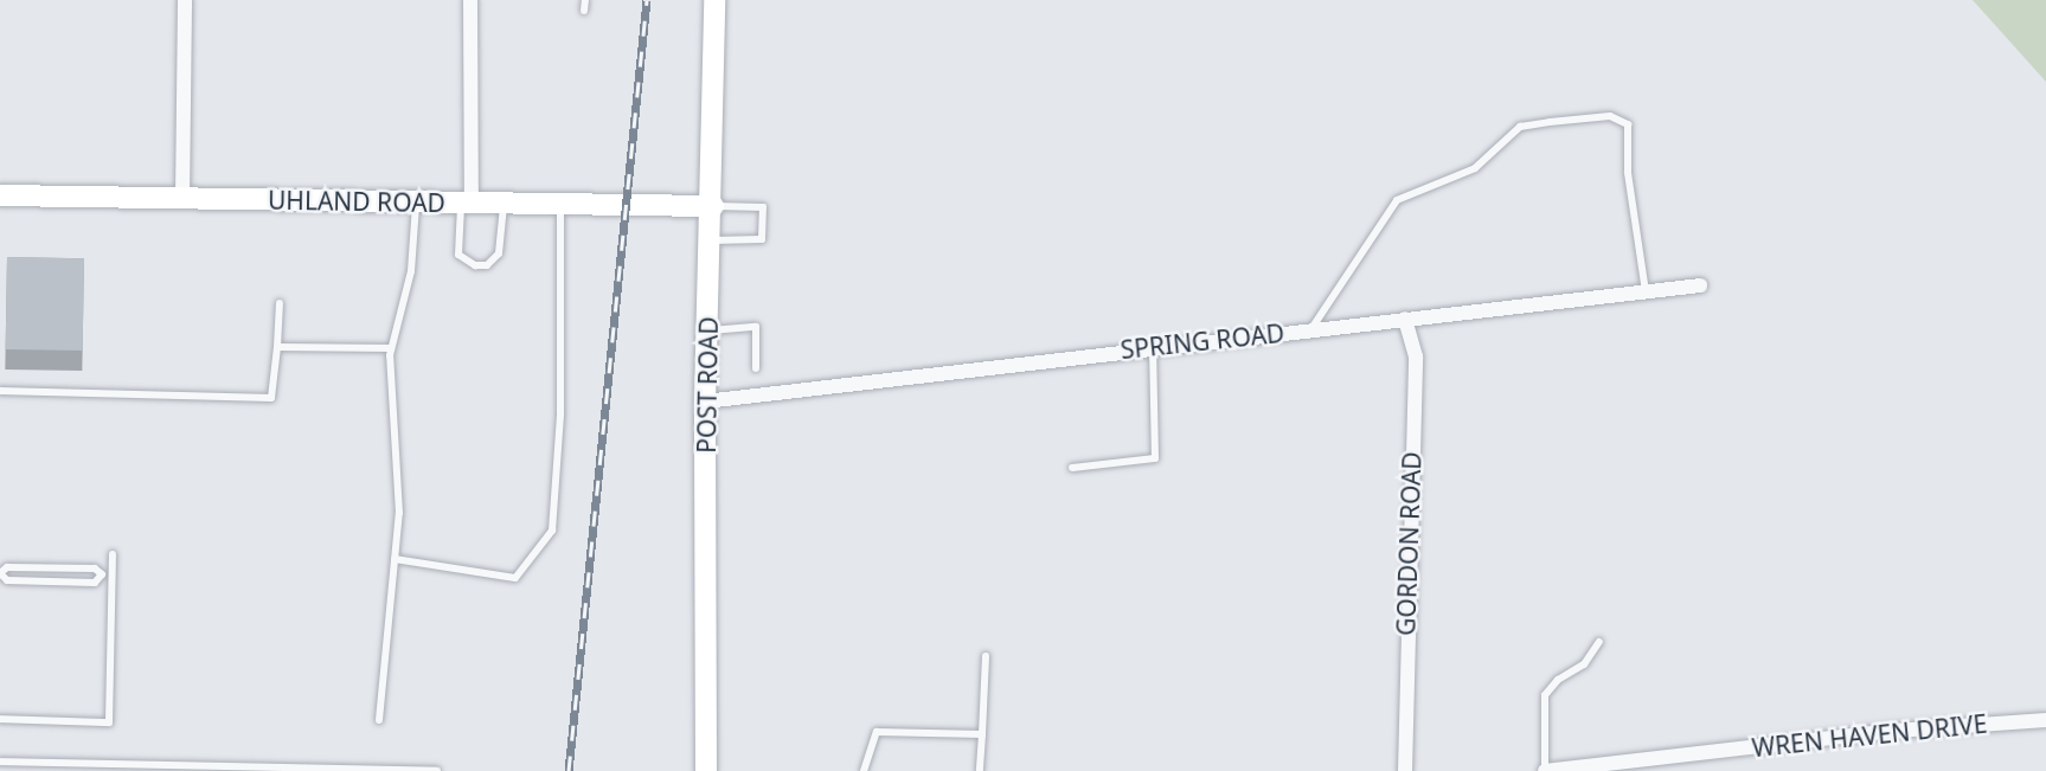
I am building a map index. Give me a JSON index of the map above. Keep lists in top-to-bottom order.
{
  "streets": {
    "street": [
      "UHLAND ROAD",
      "SPRING ROAD",
      "POST ROAD",
      "GORDON ROAD",
      "WREN HAVEN DRIVE"
    ]
  },
  "crossings": [
    ["UHLAND ROAD", "POST ROAD"],
    ["SPRING ROAD", "POST ROAD"],
    ["SPRING ROAD", "GORDON ROAD"]
  ]
}
